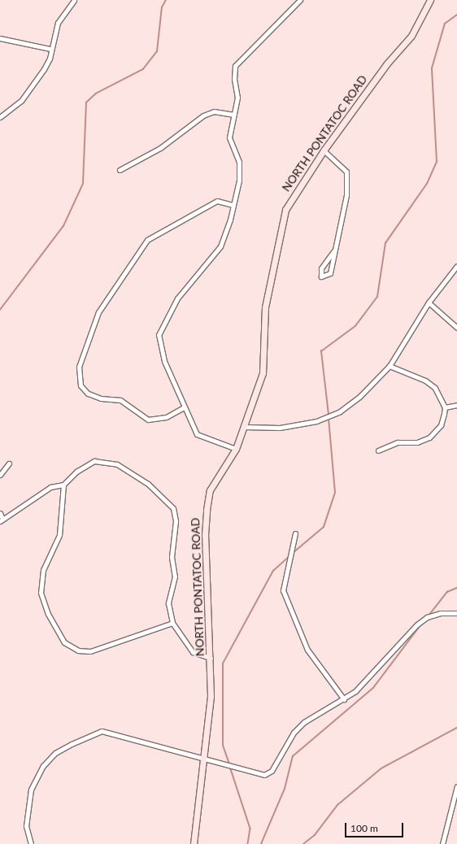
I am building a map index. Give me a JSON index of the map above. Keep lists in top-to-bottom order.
{
  "streets": {
    "street": ["NORTH PONTATOC ROAD"]
  },
  "scale_bar": "100 m"
}
